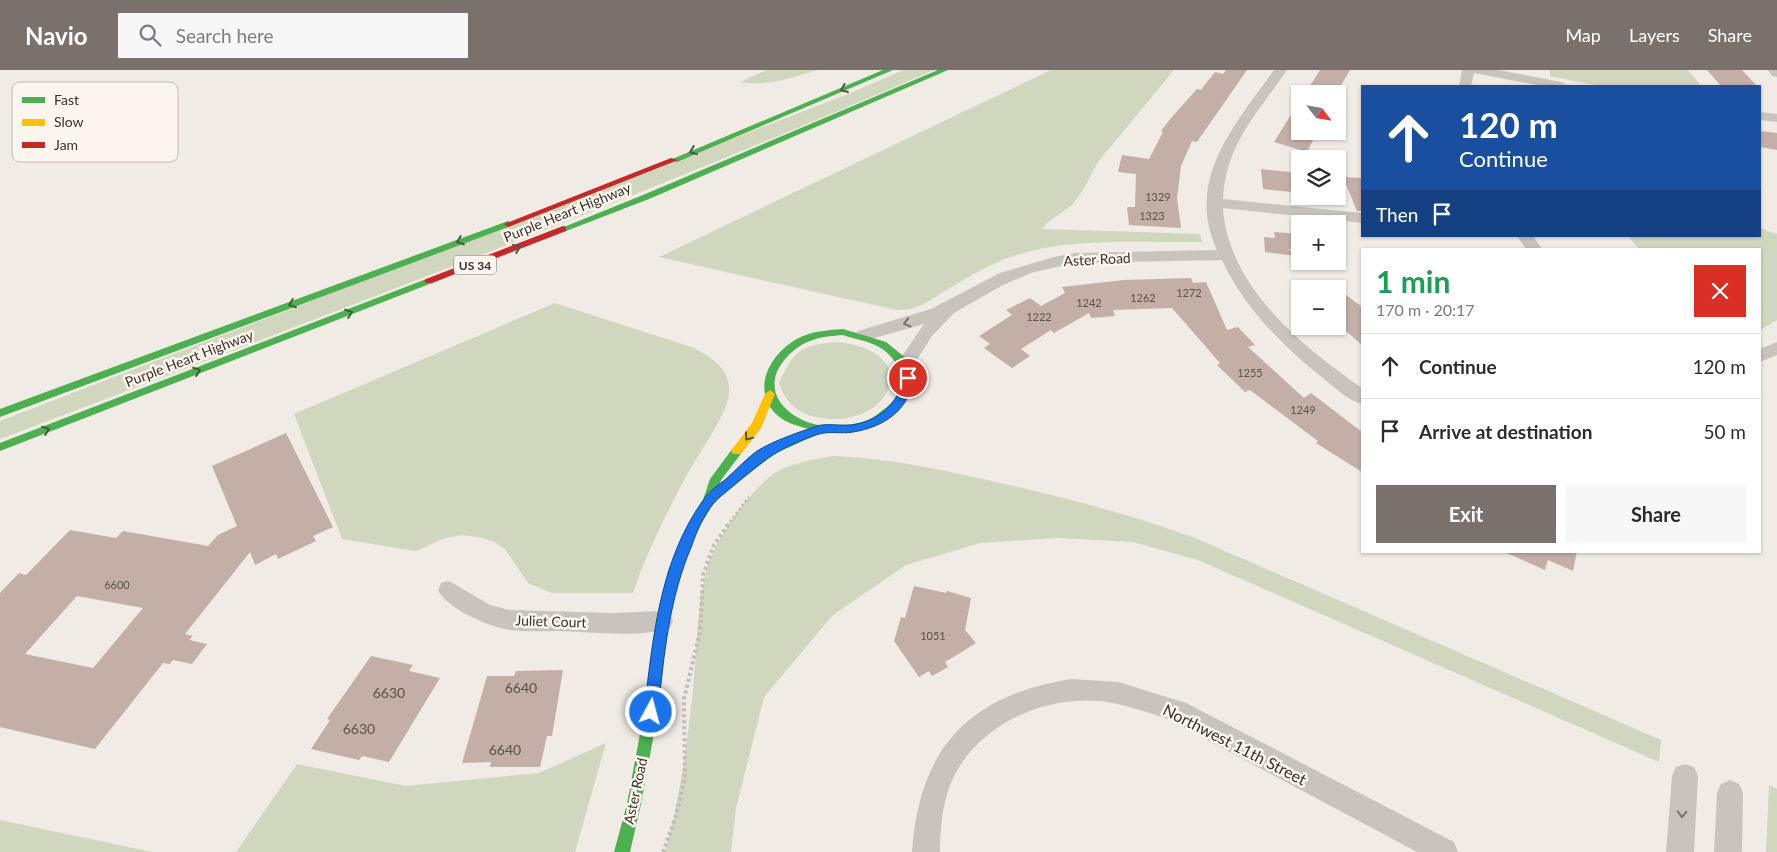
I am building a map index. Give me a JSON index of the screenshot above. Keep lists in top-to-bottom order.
{
  "streets": {
    "main road": ["Purple Heart Highway", "Aster Road", "US 34"],
    "street": ["Juliet Court", "Northwest 11th Street"]
  },
  "crossings": [
    ["Aster Road", "Juliet Court"]
  ],
  "house_numbers": [
    "1329",
    "1323",
    "1272",
    "1262",
    "1242",
    "1222",
    "1255",
    "1249",
    "6600",
    "1051",
    "6640",
    "6630",
    "6630",
    "6640"
  ],
  "legend": ["Fast", "Slow", "Jam"],
  "north": "bottom right",
  "page": {
    "header": "Navio",
    "search": "Search here",
    "nav": ["Map", "Layers", "Share"],
    "map_buttons": ["+", "−"],
    "turn": ["120 m", "Continue"],
    "then": "Then",
    "heading": ["1 min", "170 m · 20:17"],
    "list": [
      {
        "name": "Continue",
        "value": "120 m"
      },
      {
        "name": "Arrive at destination",
        "value": "50 m"
      }
    ],
    "buttons": ["Exit", "Share"]
  }
}
